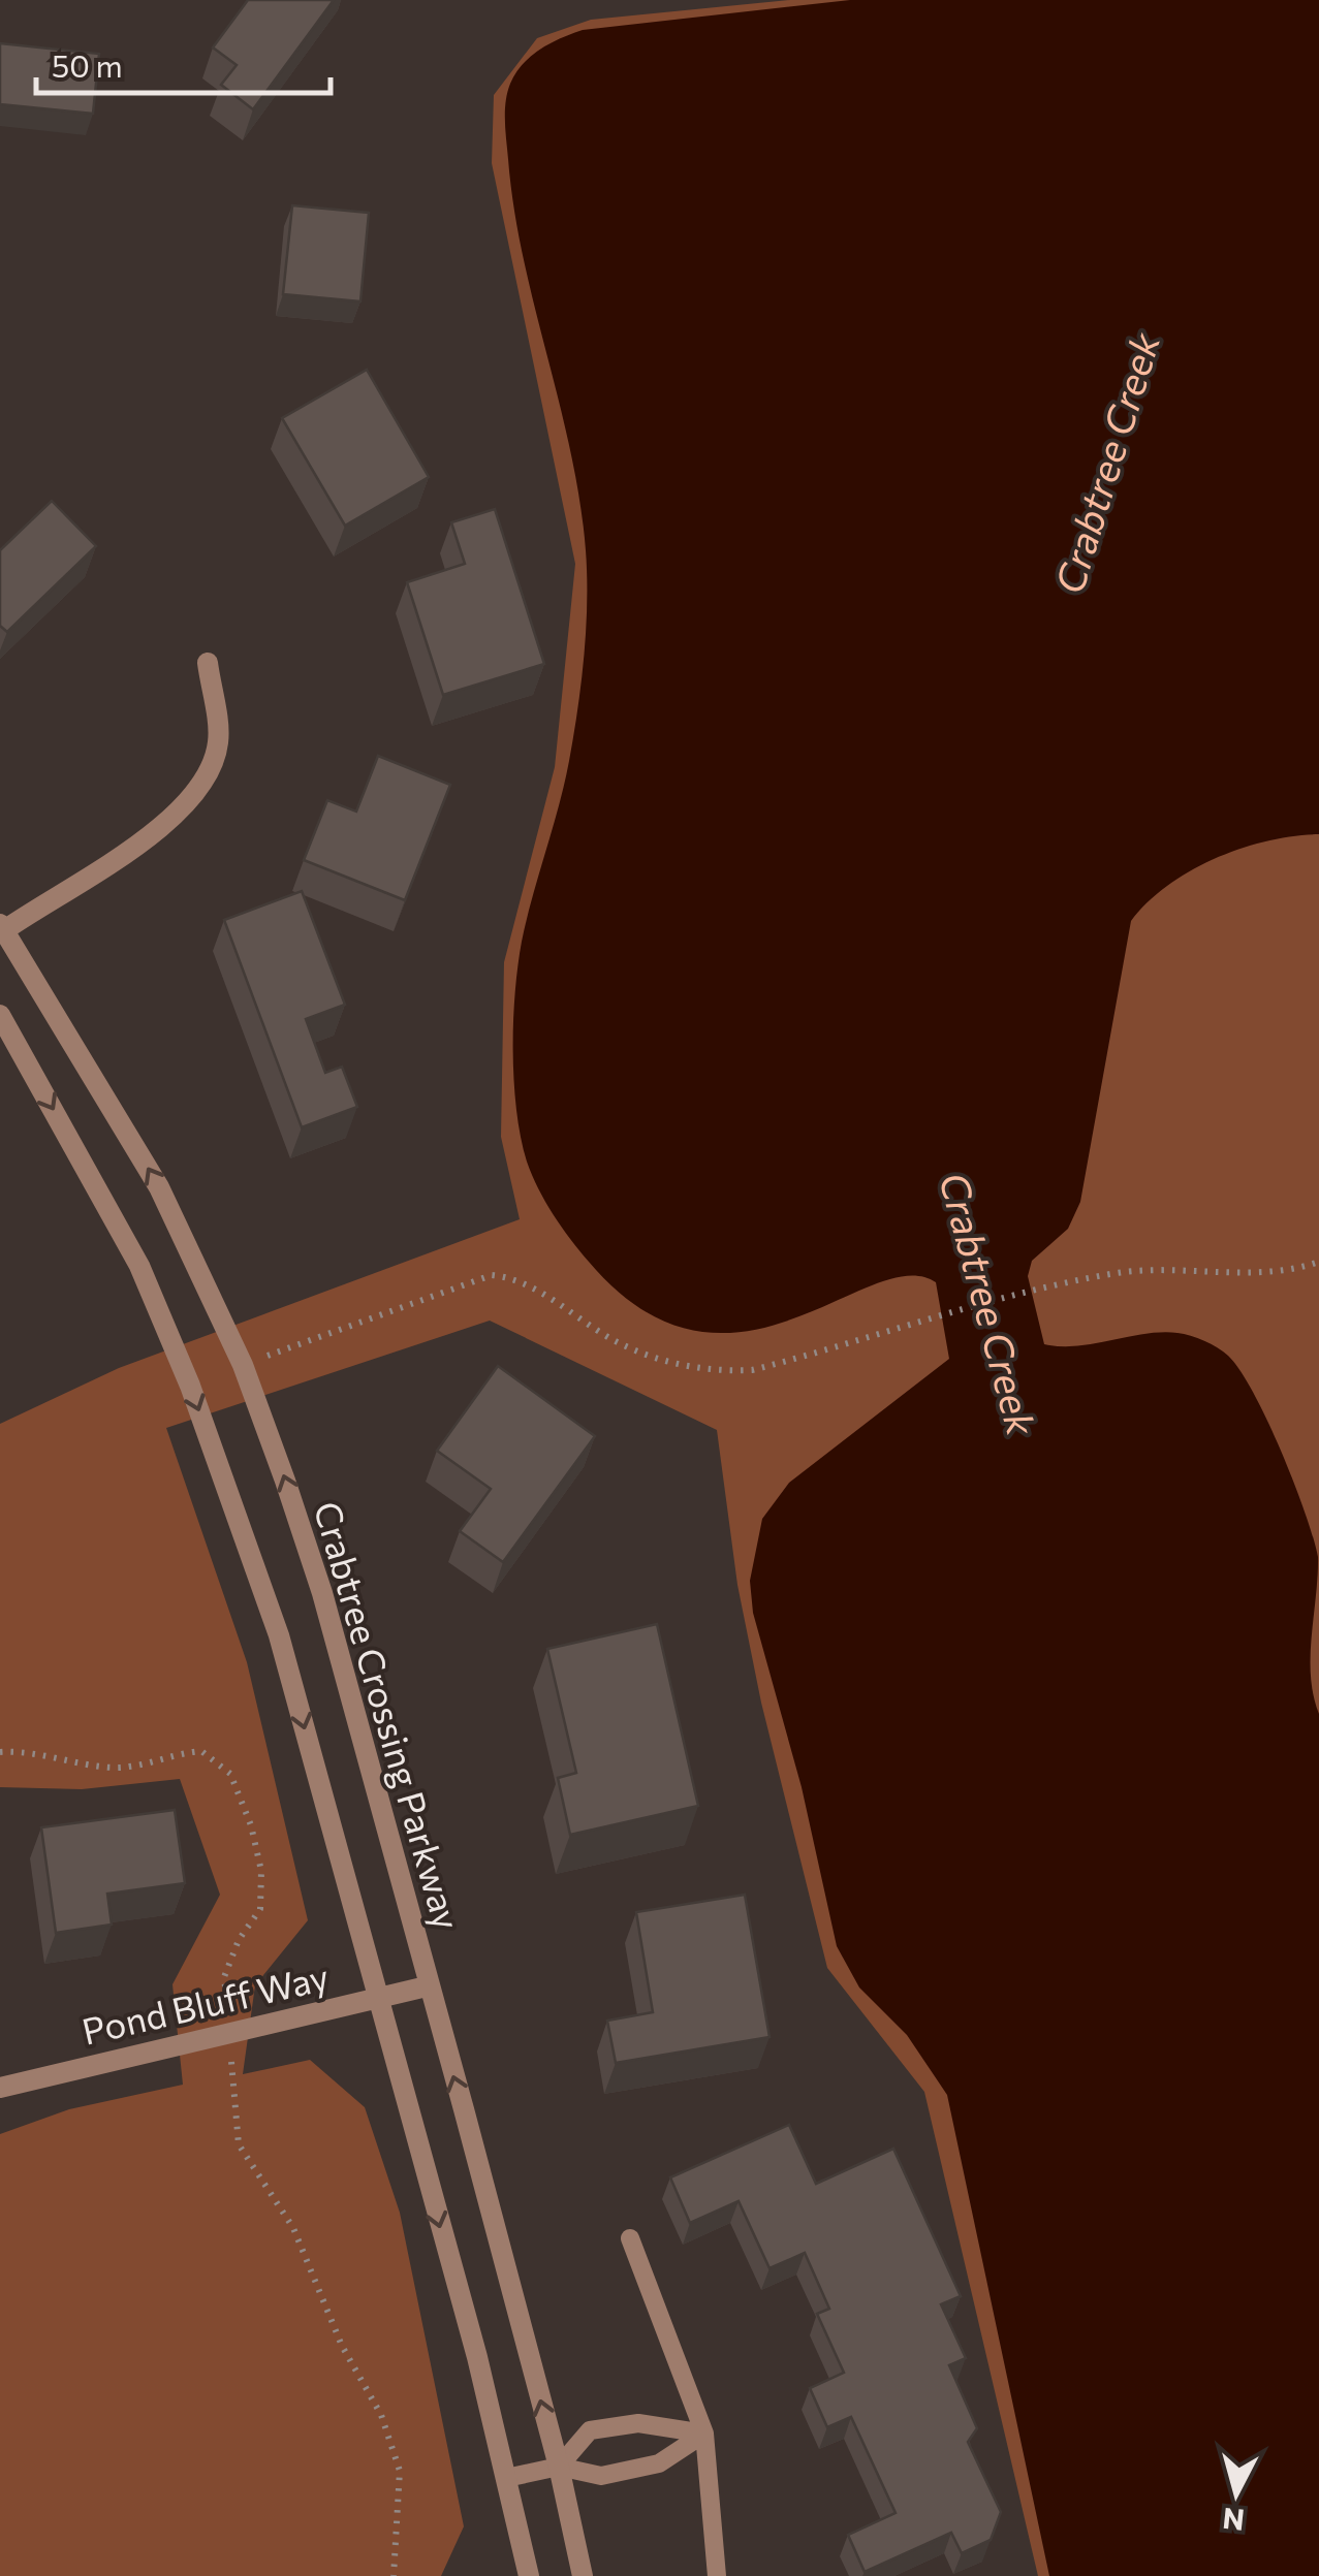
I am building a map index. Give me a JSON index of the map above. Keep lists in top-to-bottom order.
{
  "streets": {
    "street": ["Crabtree Crossing Parkway", "Pond Bluff Way"]
  },
  "crossings": [
    ["Crabtree Crossing Parkway", "Pond Bluff Way"]
  ],
  "water": ["Crabtree Creek"],
  "scale_bar": "50 m",
  "north": "bottom"
}
